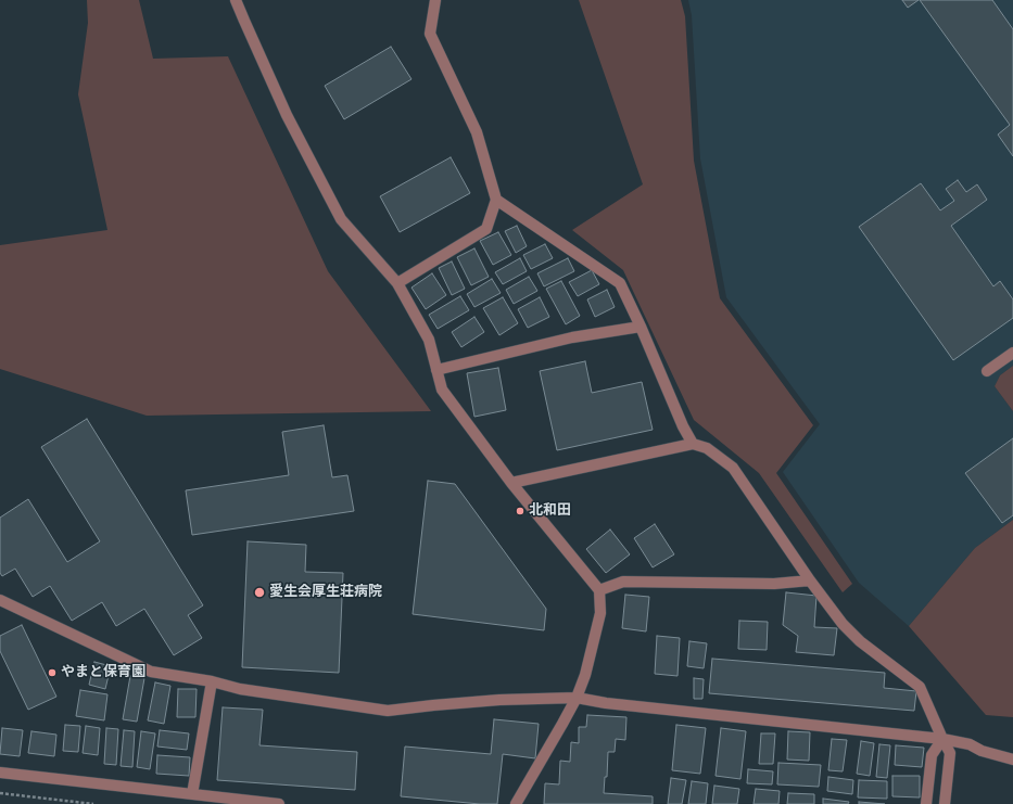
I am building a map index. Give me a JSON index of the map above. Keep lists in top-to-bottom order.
{
  "places": ["北和田", "愛生会厚生荘病院", "やまと保育園"]
}
